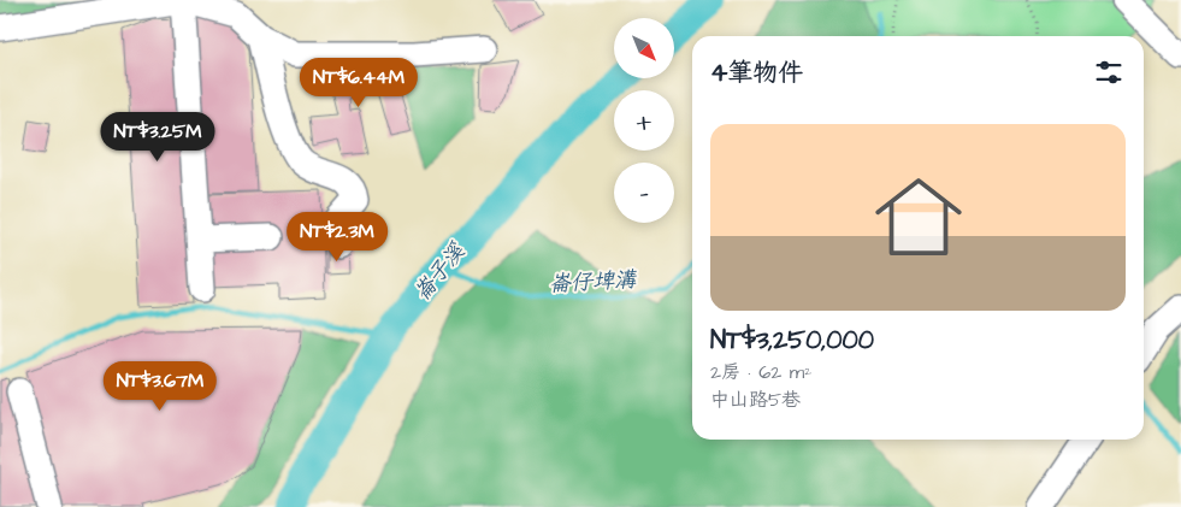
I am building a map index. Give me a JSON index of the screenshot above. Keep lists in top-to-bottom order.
{
  "water": ["崙子溪", "崙仔埤溝"],
  "north": "bottom right",
  "page": {
    "map_buttons": ["+", "−"],
    "heading": "4筆物件",
    "price": [
      "NT$6.44M",
      "NT$3.25M",
      "NT$2.3M",
      "NT$3.67M"
    ],
    "list": [
      {
        "name": "NT$3,250,000",
        "note": "2房 · 62 m² · 中山路5巷"
      }
    ]
  }
}
